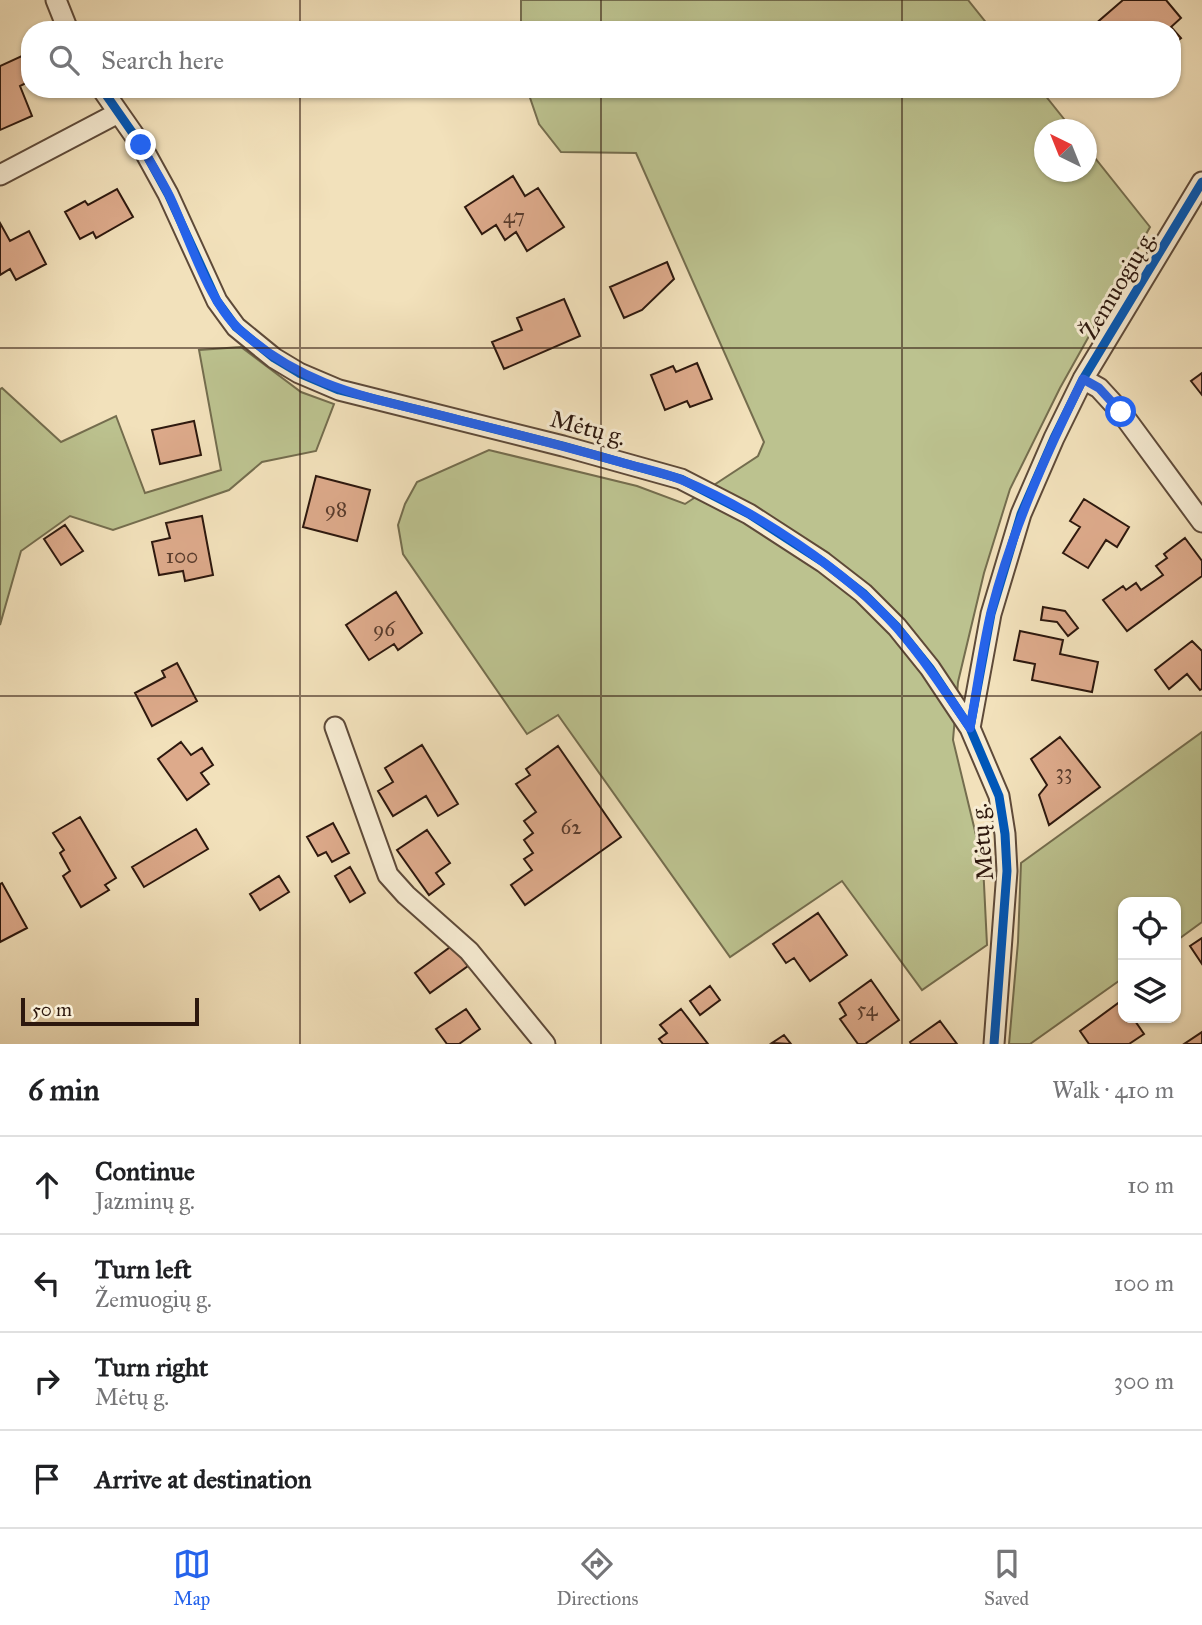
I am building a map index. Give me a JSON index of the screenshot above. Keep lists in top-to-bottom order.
{
  "streets": {
    "street": ["Žemuogių g.", "Mėtų g."]
  },
  "crossings": [
    ["Žemuogių g.", "Mėtų g."]
  ],
  "house_numbers": [
    "47",
    "98",
    "100",
    "96",
    "33",
    "62",
    "54"
  ],
  "scale_bar": "50 m",
  "north": "top left",
  "page": {
    "search": "Search here",
    "scale": "50 m",
    "heading": ["6 min", "Walk · 410 m"],
    "list": [
      ["Continue", "Jazminų g.", "10 m"],
      ["Turn left", "Žemuogių g.", "100 m"],
      ["Turn right", "Mėtų g.", "300 m"],
      "Arrive at destination"
    ],
    "nav": ["Map", "Directions", "Saved"]
  }
}
